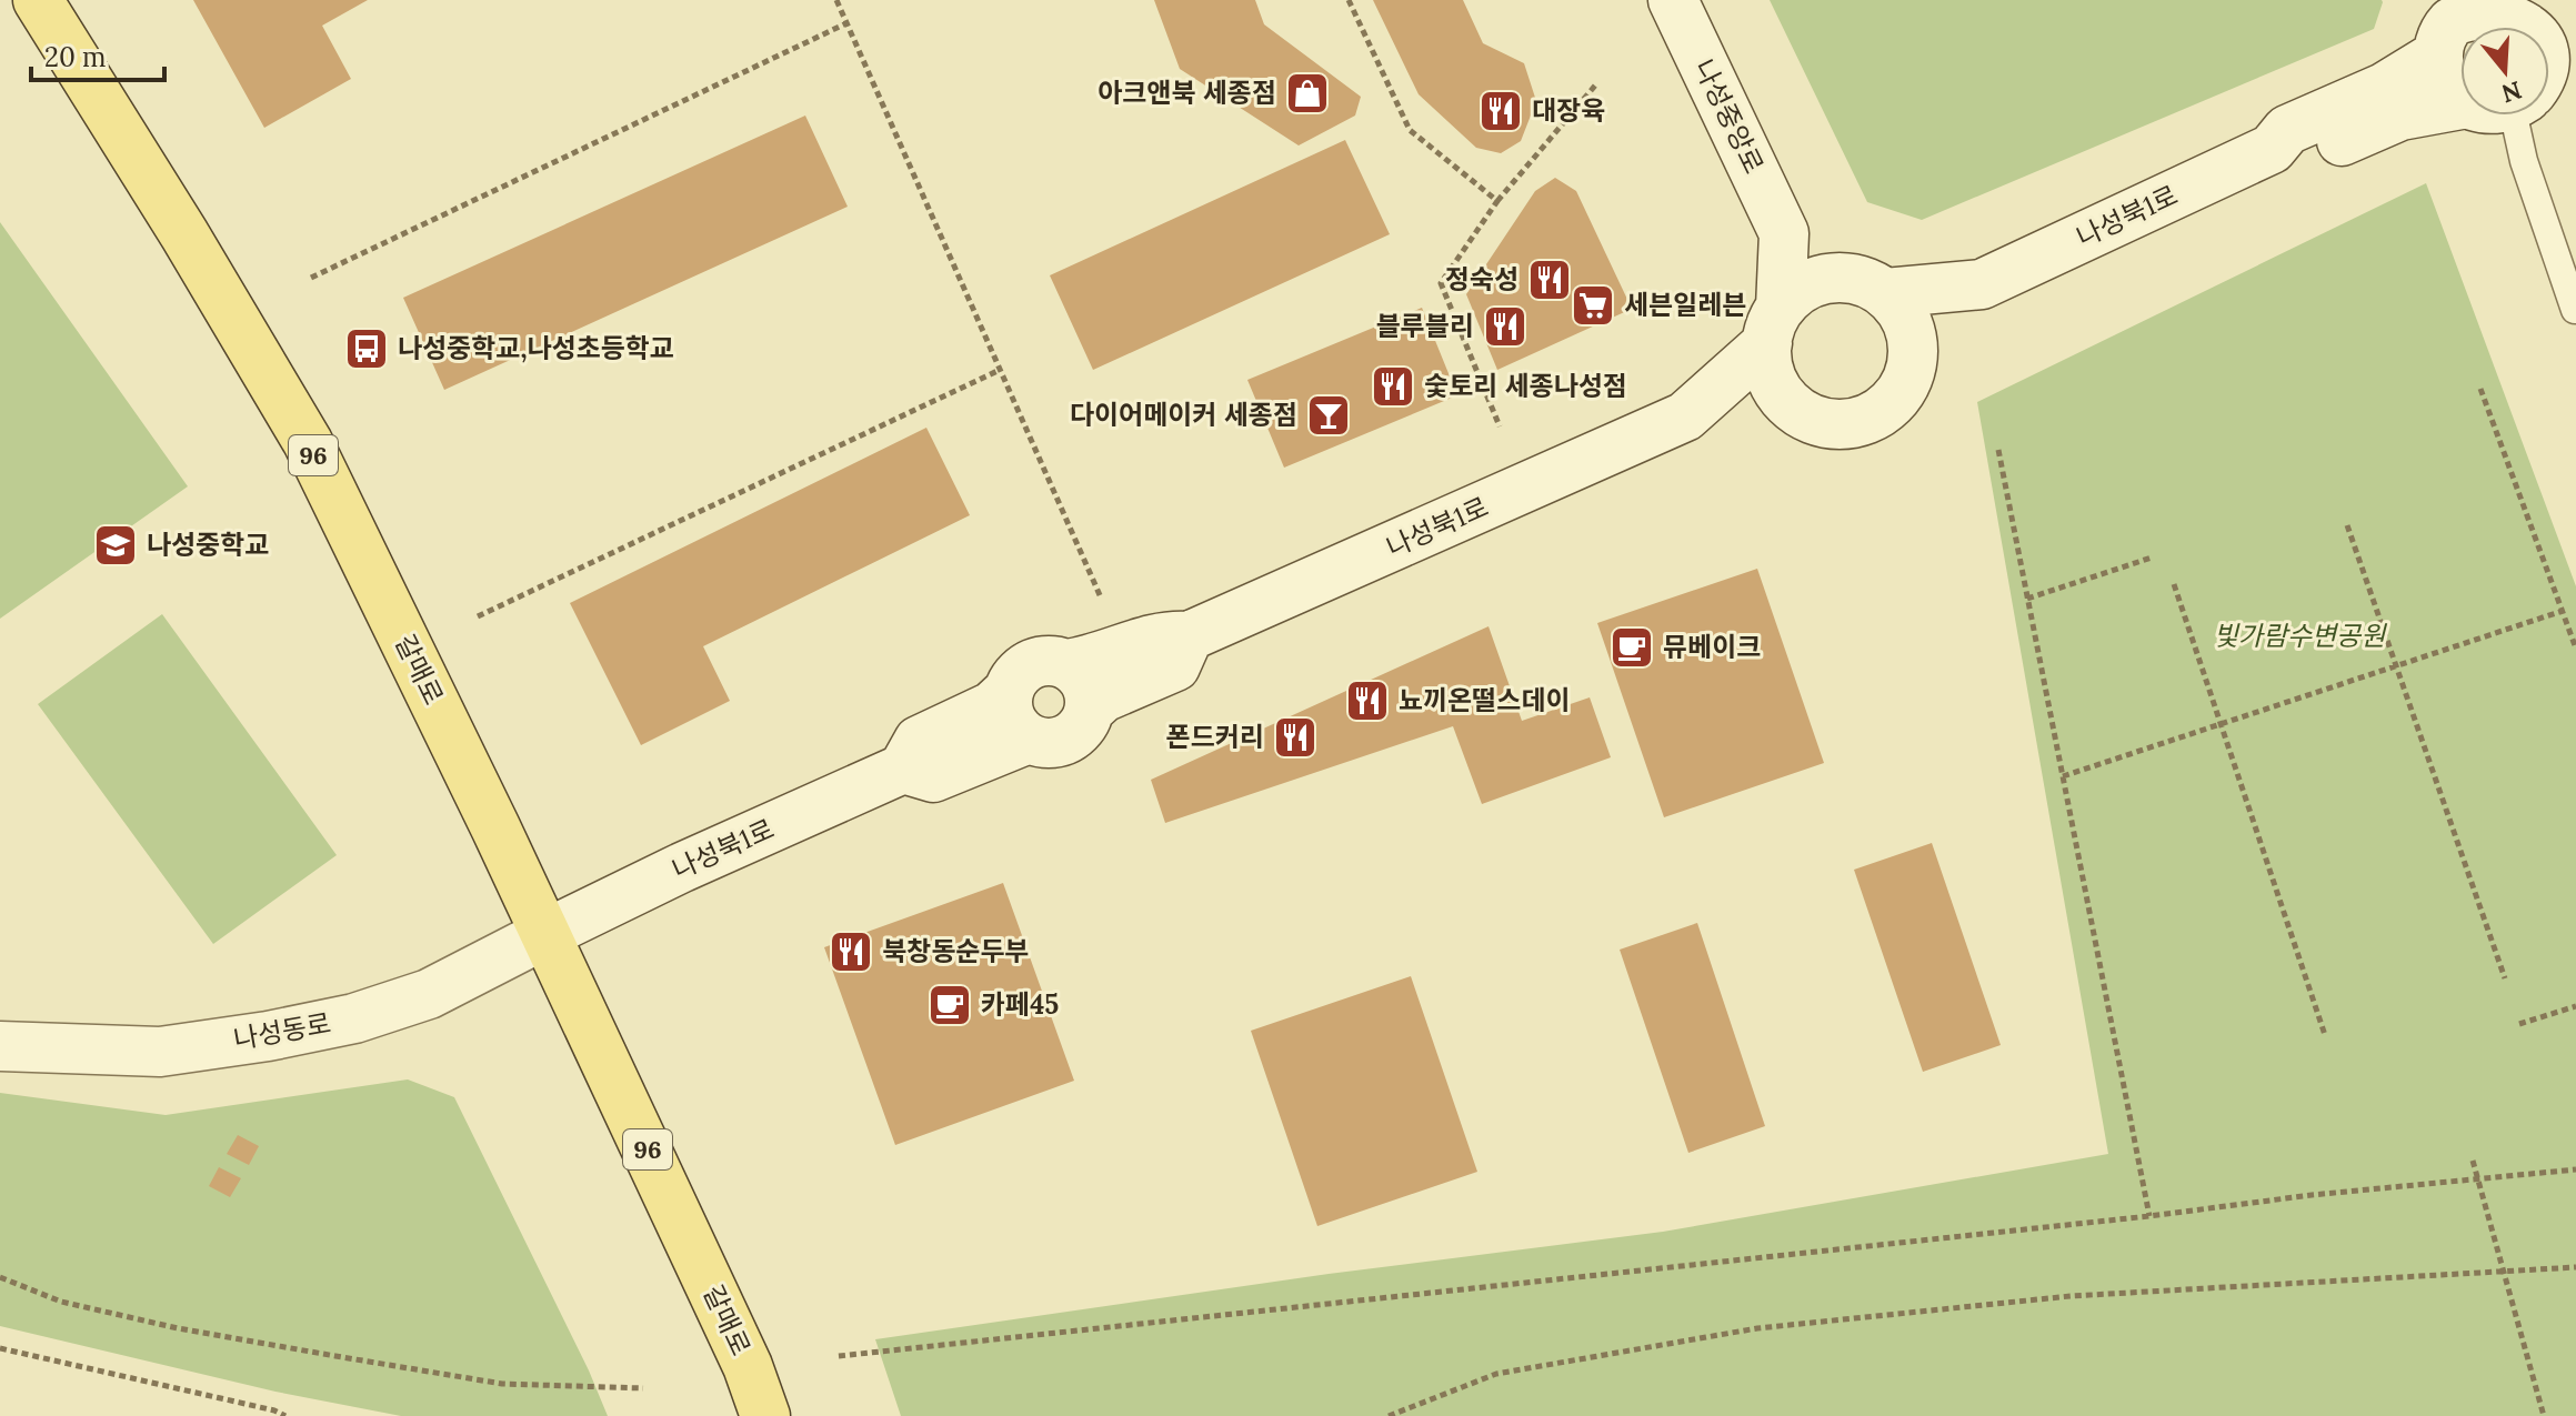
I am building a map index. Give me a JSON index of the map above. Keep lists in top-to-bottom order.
{
  "streets": {
    "main road": ["96", "갈매로"],
    "street": ["나성중앙로", "나성북1로", "나성동로"]
  },
  "crossings": [
    ["나성북1로", "갈매로"],
    ["나성북1로", "나성동로"],
    ["갈매로", "나성동로"]
  ],
  "parks": ["빛가람수변공원"],
  "places": {
    "shop": ["아크앤북 세종점"],
    "restaurant": [
      "대장육",
      "정숙성",
      "블루블리",
      "숯토리 세종나성점",
      "뇨끼온떨스데이",
      "폰드커리",
      "북창동순두부"
    ],
    "supermarket": ["세븐일레븐"],
    "bus stop": ["나성중학교,나성초등학교"],
    "bar": ["다이어메이커 세종점"],
    "school or university": ["나성중학교"],
    "cafe": ["뮤베이크", "카페45"]
  },
  "scale_bar": "20 m",
  "north": "bottom"
}
